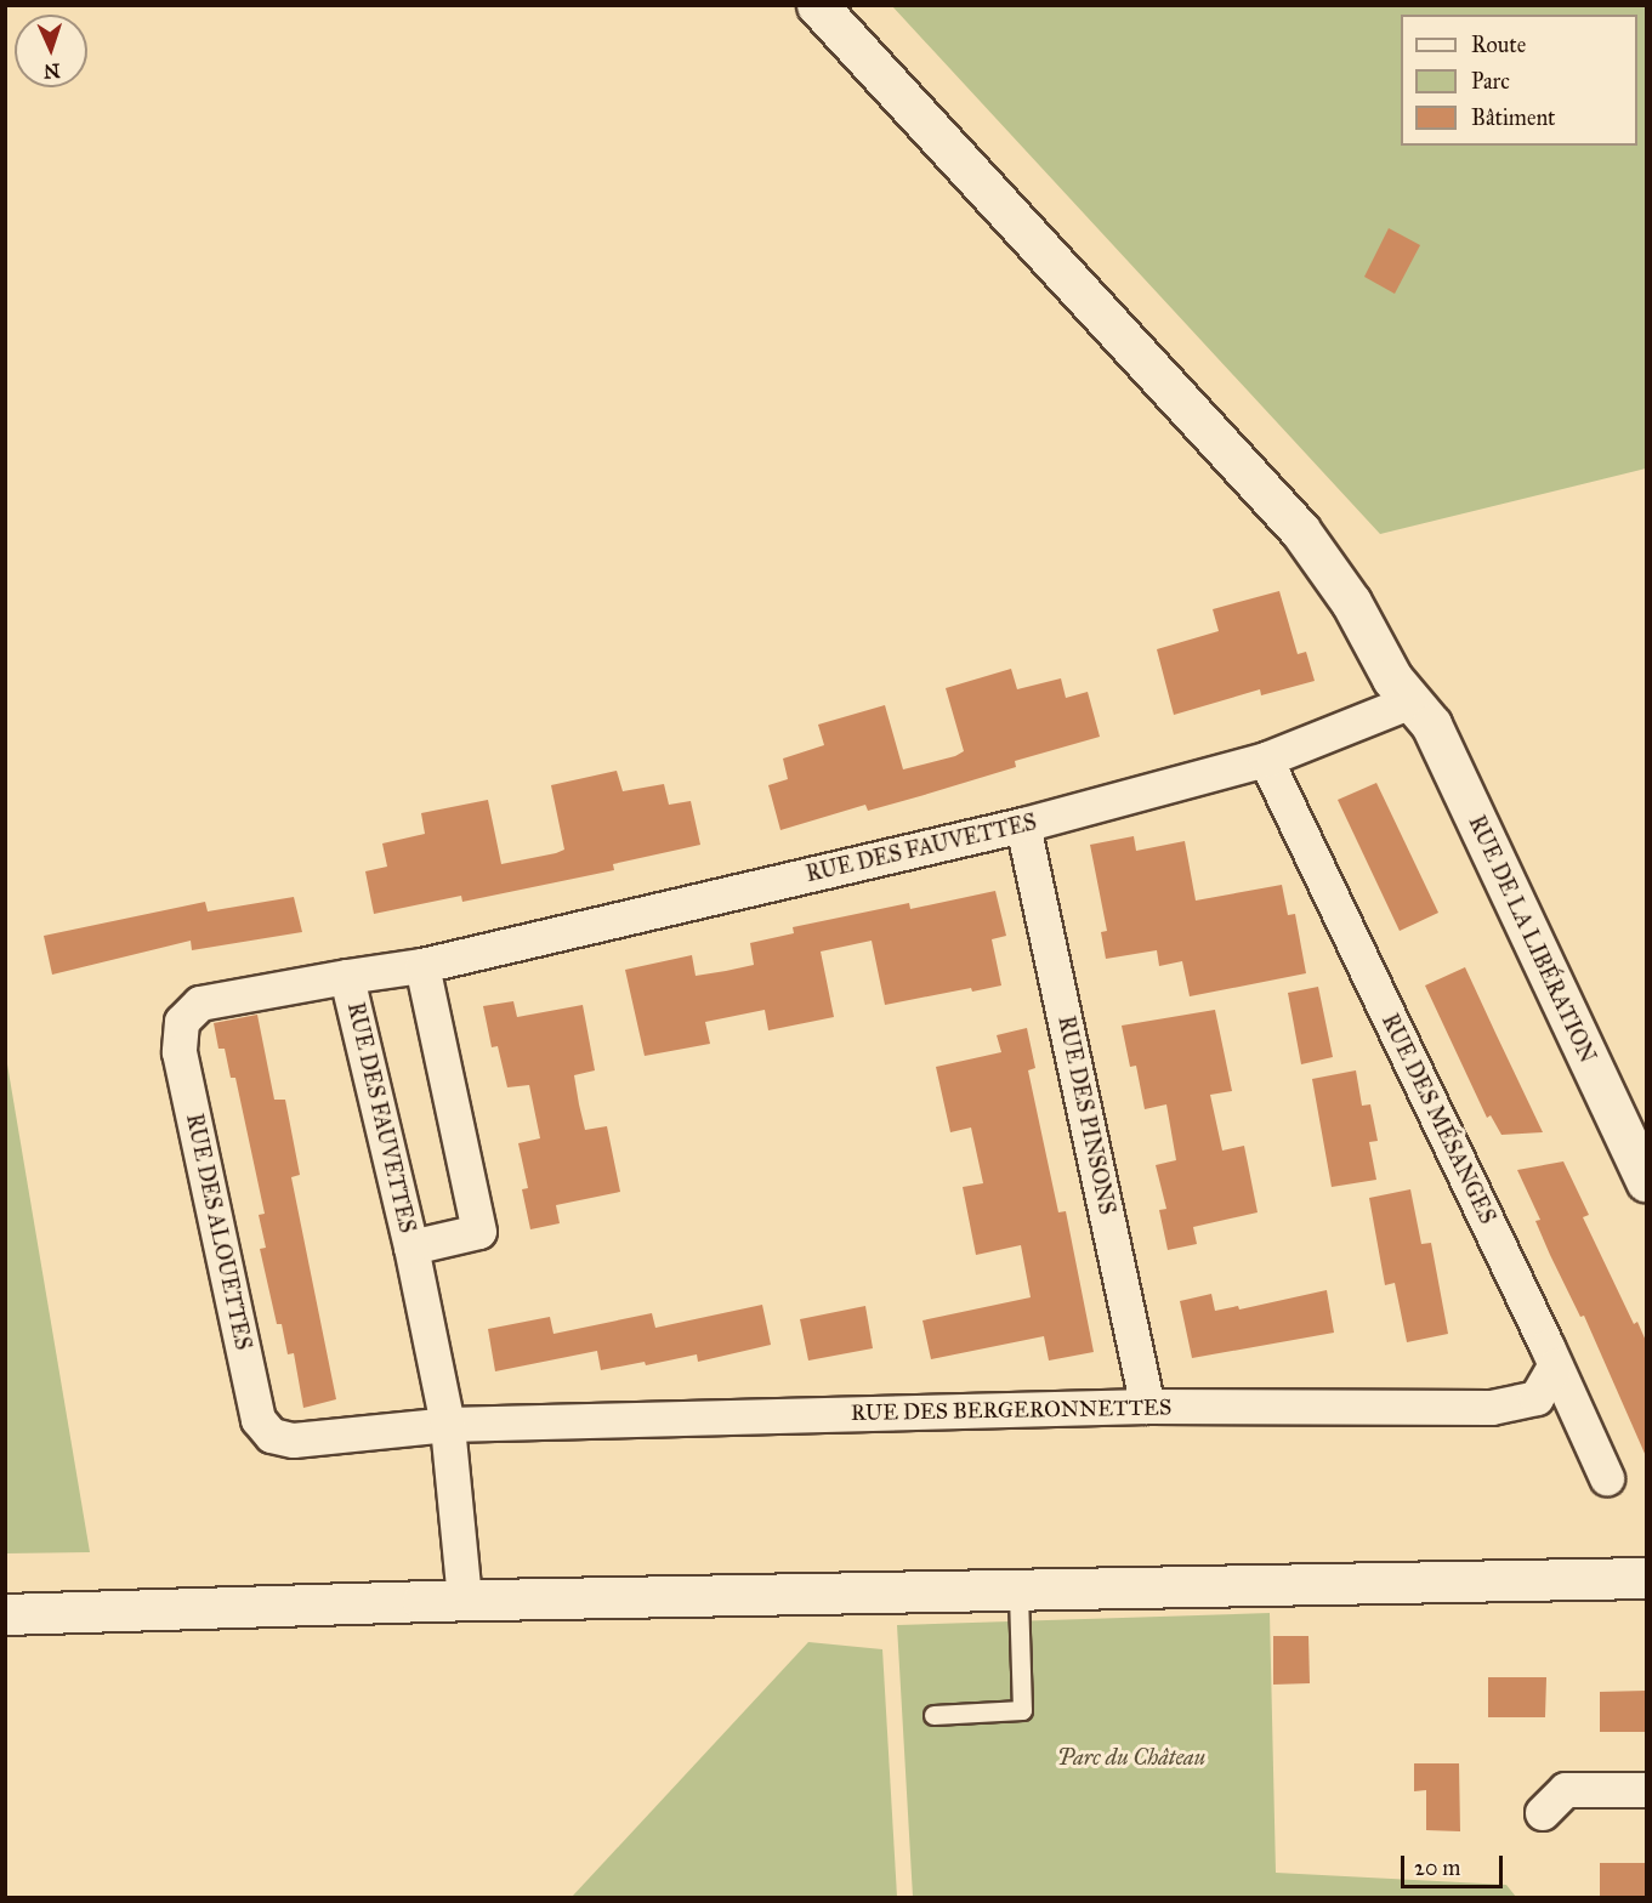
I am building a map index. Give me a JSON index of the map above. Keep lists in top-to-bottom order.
{
  "streets": {
    "street": [
      "RUE DES FAUVETTES",
      "RUE DE LA LIBÉRATION",
      "RUE DES PINSONS",
      "RUE DES MÉSANGES",
      "RUE DES ALOUETTES",
      "RUE DES BERGERONNETTES"
    ]
  },
  "crossings": [
    ["RUE DES FAUVETTES", "RUE DE LA LIBÉRATION"],
    ["RUE DES FAUVETTES", "RUE DES PINSONS"],
    ["RUE DES FAUVETTES", "RUE DES MÉSANGES"],
    ["RUE DES FAUVETTES", "RUE DES ALOUETTES"],
    ["RUE DES FAUVETTES", "RUE DES BERGERONNETTES"],
    ["RUE DES PINSONS", "RUE DES BERGERONNETTES"],
    ["RUE DES MÉSANGES", "RUE DES BERGERONNETTES"],
    ["RUE DES ALOUETTES", "RUE DES BERGERONNETTES"]
  ],
  "parks": ["Parc du Château"],
  "legend": ["Route", "Parc", "Bâtiment"],
  "scale_bar": "20 m",
  "north": "bottom"
}
